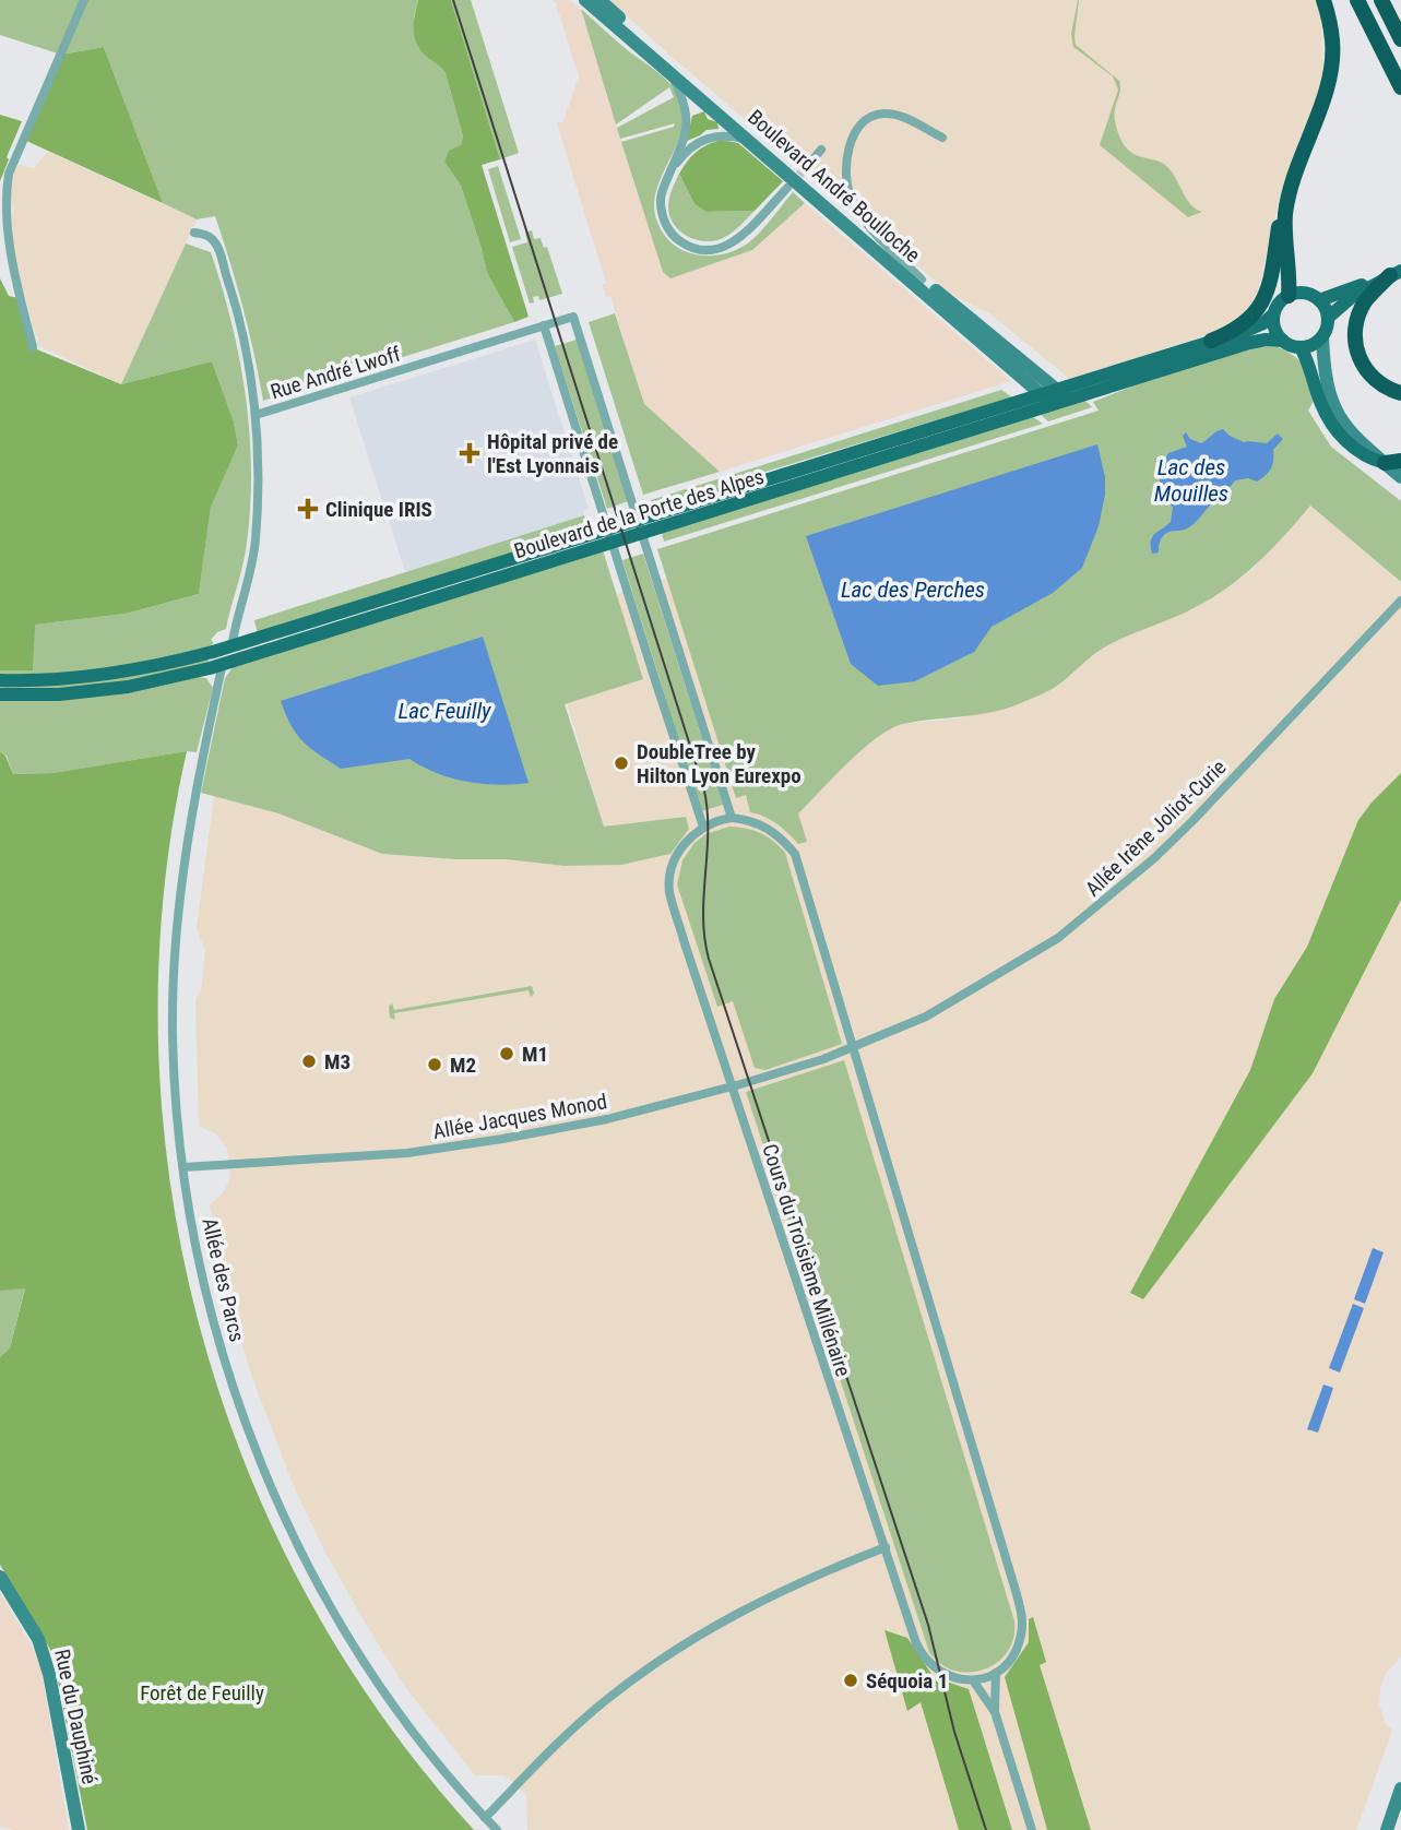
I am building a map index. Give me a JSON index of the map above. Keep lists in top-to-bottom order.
{
  "streets": {
    "main road": ["Boulevard André Boulloche", "Boulevard de la Porte des Alpes", "Rue du Dauphiné"],
    "street": [
      "Rue André Lwoff",
      "Allée Irène Joliot-Curie",
      "Allée Jacques Monod",
      "Cours du Troisième Millénaire",
      "Allée des Parcs"
    ]
  },
  "crossings": [
    ["Boulevard André Boulloche", "Boulevard de la Porte des Alpes"],
    ["Rue André Lwoff", "Boulevard de la Porte des Alpes"],
    ["Boulevard de la Porte des Alpes", "Allée des Parcs"],
    ["Allée Irène Joliot-Curie", "Allée Jacques Monod"],
    ["Allée Jacques Monod", "Cours du Troisième Millénaire"],
    ["Allée Jacques Monod", "Allée des Parcs"]
  ],
  "water": ["Lac des Mouilles", "Lac des Perches", "Lac Feuilly"],
  "parks": ["Forêt de Feuilly"],
  "places": {
    "health": ["Hôpital privé de l'Est Lyonnais", "Clinique IRIS"],
    "other": [
      "DoubleTree by Hilton Lyon Eurexpo",
      "M1",
      "M3",
      "M2",
      "Séquoia 1"
    ]
  }
}
